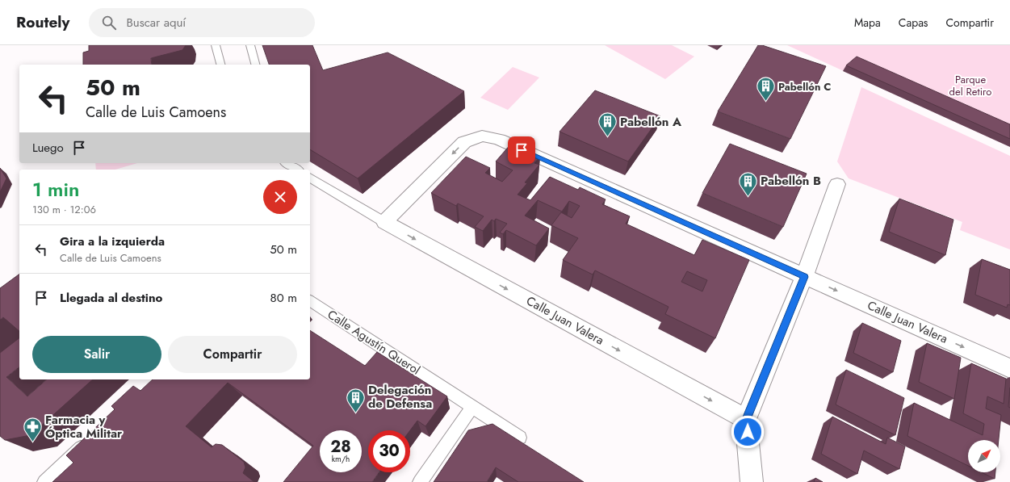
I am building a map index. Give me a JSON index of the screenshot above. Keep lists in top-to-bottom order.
{
  "streets": {
    "street": ["Calle Juan Valera"],
    "lane": ["Calle Agustín Querol"]
  },
  "parks": ["Parque del Retiro"],
  "places": {
    "building": [
      "Pabellón C",
      "Pabellón A",
      "Pabellón B",
      "Delegación de Defensa"
    ],
    "pharmacy": ["Farmacia y Óptica Militar"]
  },
  "north": "top right",
  "page": {
    "header": "Routely",
    "search": "Buscar aquí",
    "nav": ["Mapa", "Capas", "Compartir"],
    "turn": ["50 m", "Calle de Luis Camoens"],
    "then": "Luego",
    "heading": ["1 min", "130 m · 12:06"],
    "list": [
      {
        "name": "Gira a la izquierda",
        "note": "Calle de Luis Camoens",
        "value": "50 m"
      },
      {
        "name": "Llegada al destino",
        "value": "80 m"
      }
    ],
    "buttons": ["Salir", "Compartir"],
    "speed": "28 km/h",
    "limit": "30"
  }
}
